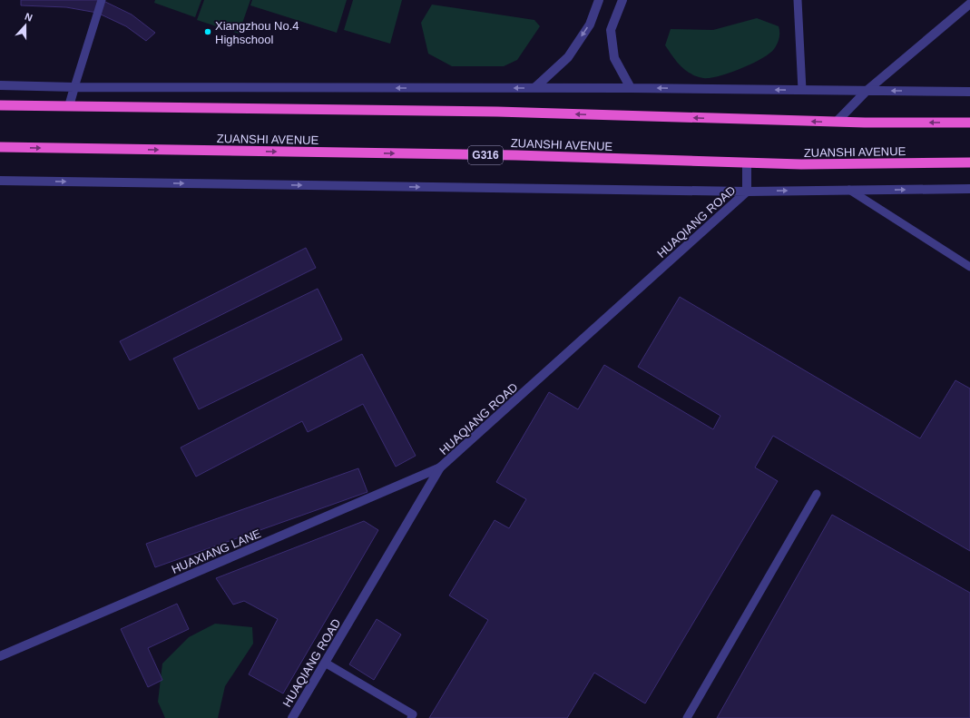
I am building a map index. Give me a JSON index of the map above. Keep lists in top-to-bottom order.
{
  "streets": {
    "highway": ["ZUANSHI AVENUE", "G316"],
    "street": ["HUAQIANG ROAD", "HUAXIANG LANE"]
  },
  "crossings": [
    ["HUAQIANG ROAD", "HUAXIANG LANE"]
  ],
  "places": ["Xiangzhou No.4 Highschool"],
  "north": "top"
}
